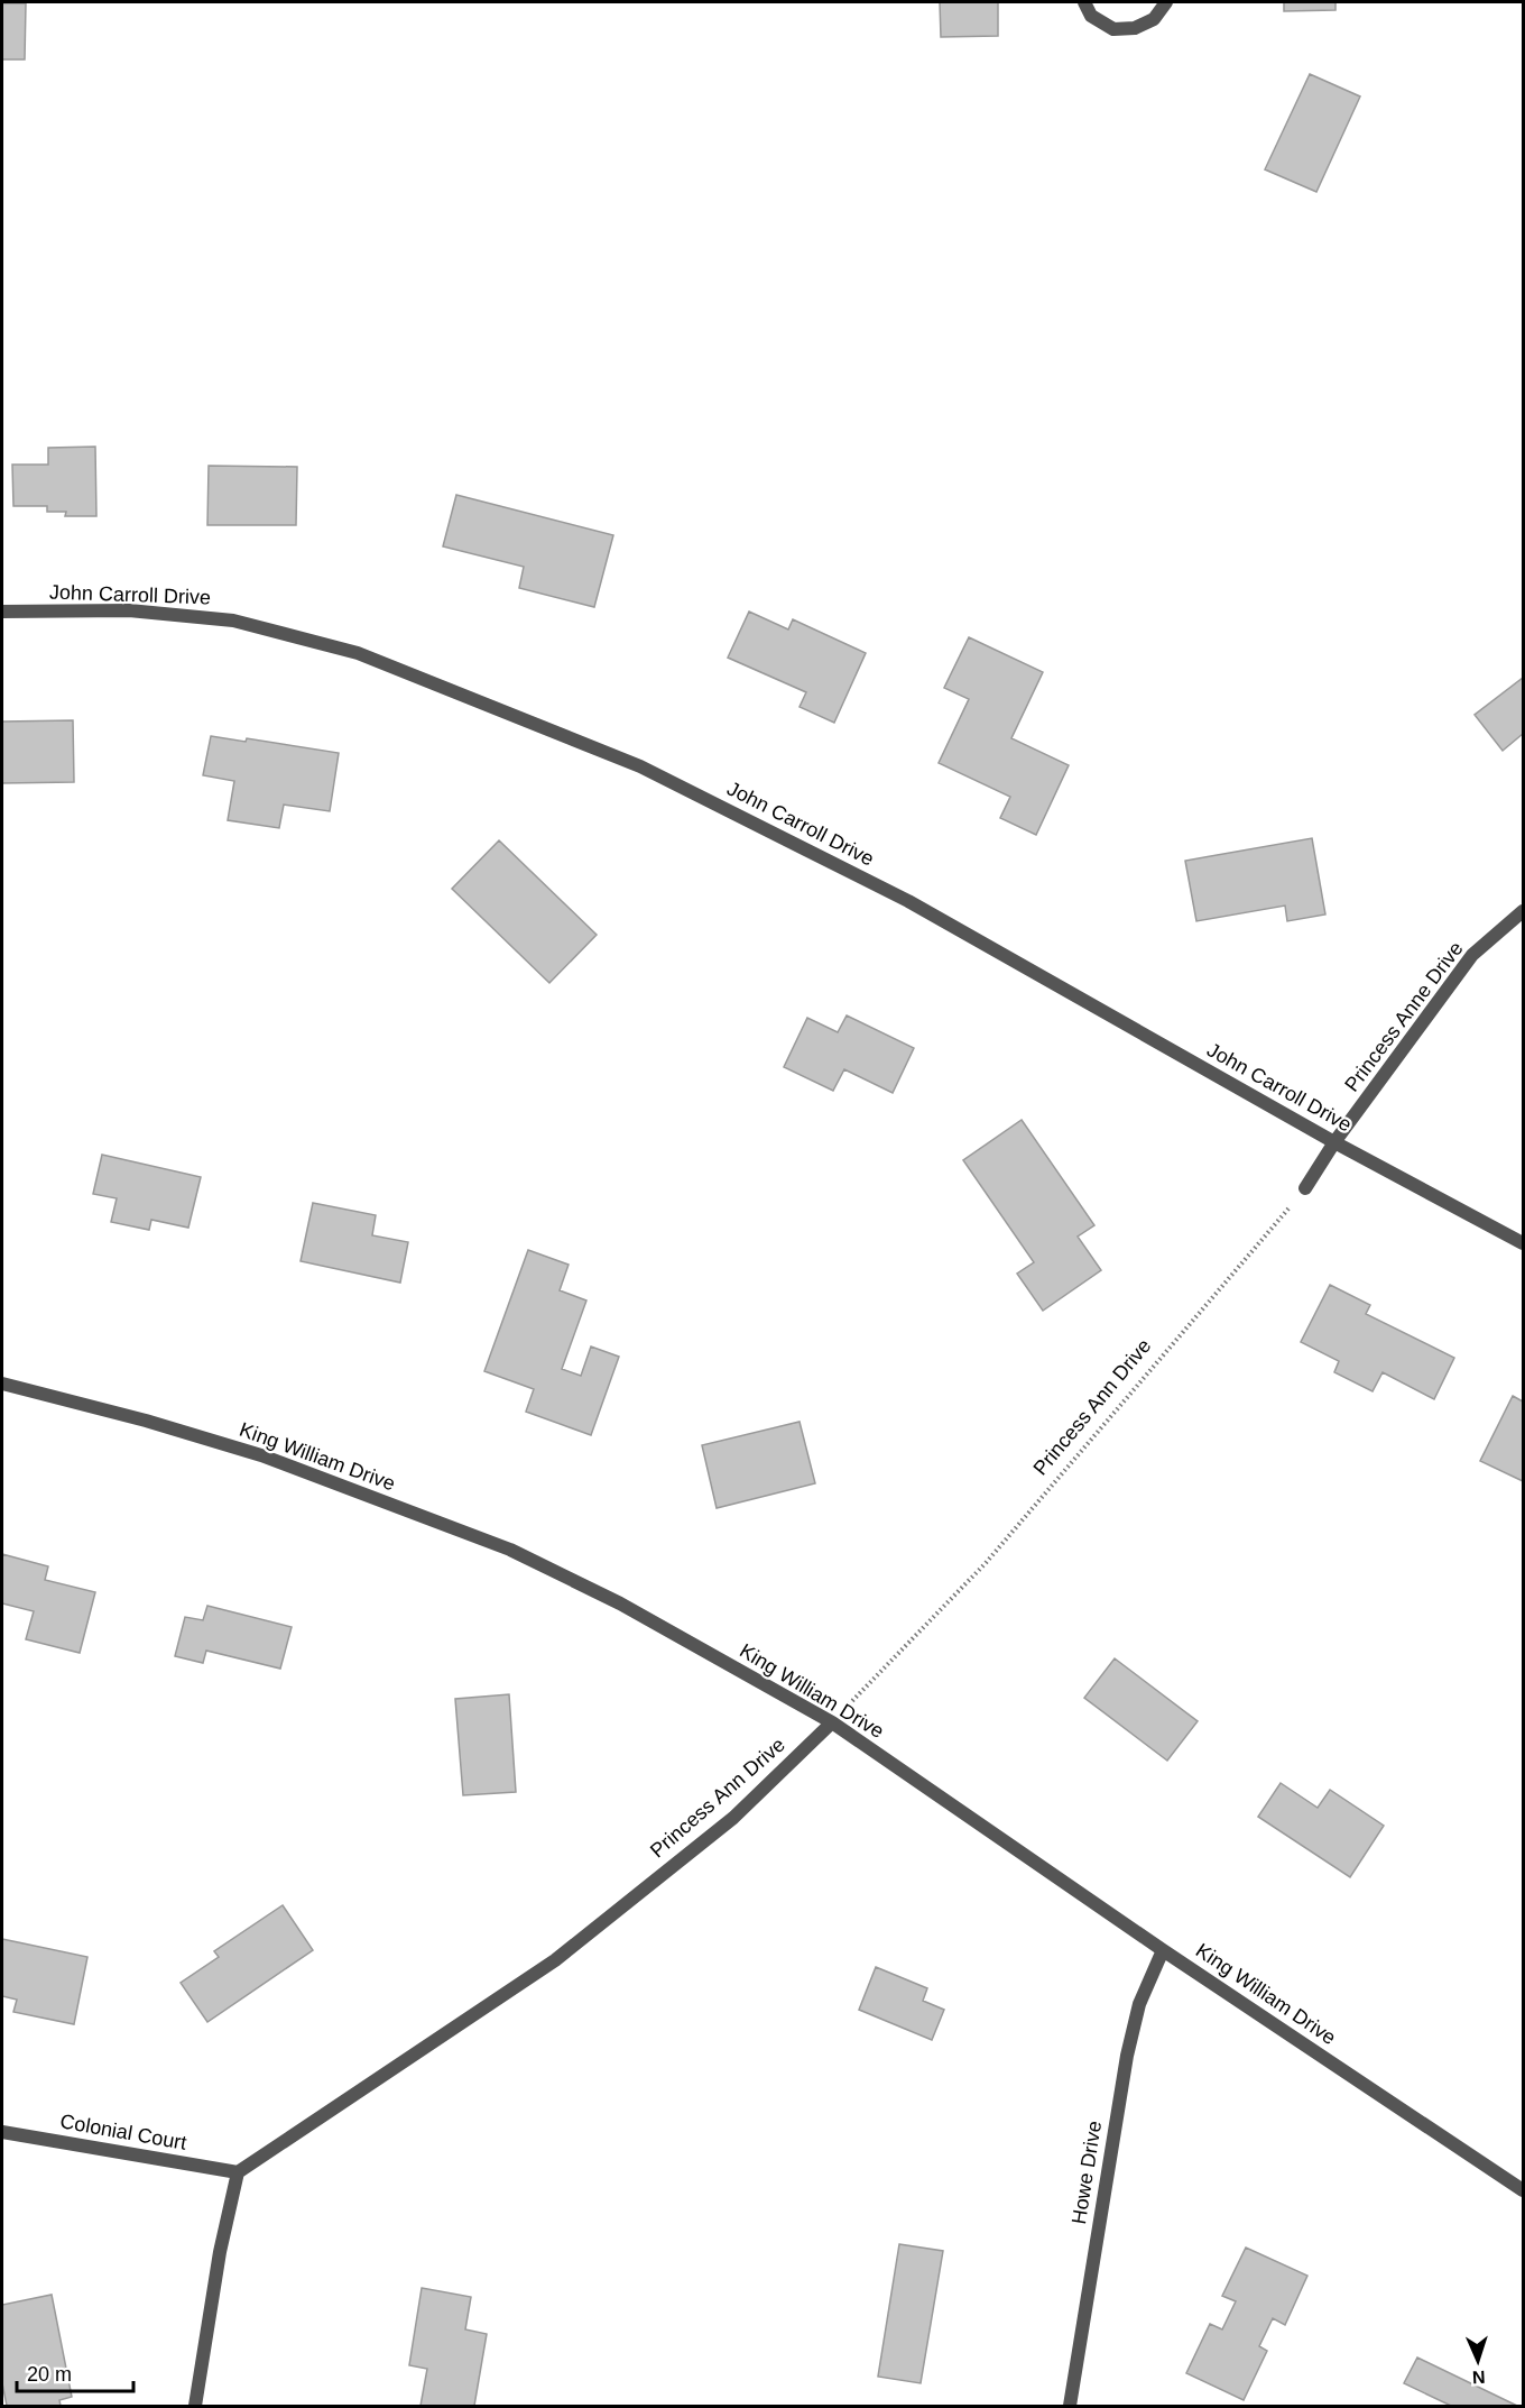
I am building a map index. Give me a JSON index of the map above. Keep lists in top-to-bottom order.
{
  "streets": {
    "street": [
      "John Carroll Drive",
      "Princess Anne Drive",
      "Princess Ann Drive",
      "King William Drive",
      "Colonial Court",
      "Howe Drive"
    ]
  },
  "crossings": [
    ["John Carroll Drive", "Princess Anne Drive"],
    ["Princess Anne Drive", "Princess Ann Drive"],
    ["Princess Ann Drive", "King William Drive"],
    ["Princess Ann Drive", "Colonial Court"],
    ["King William Drive", "Howe Drive"]
  ],
  "scale_bar": "20 m",
  "north": "bottom"
}
